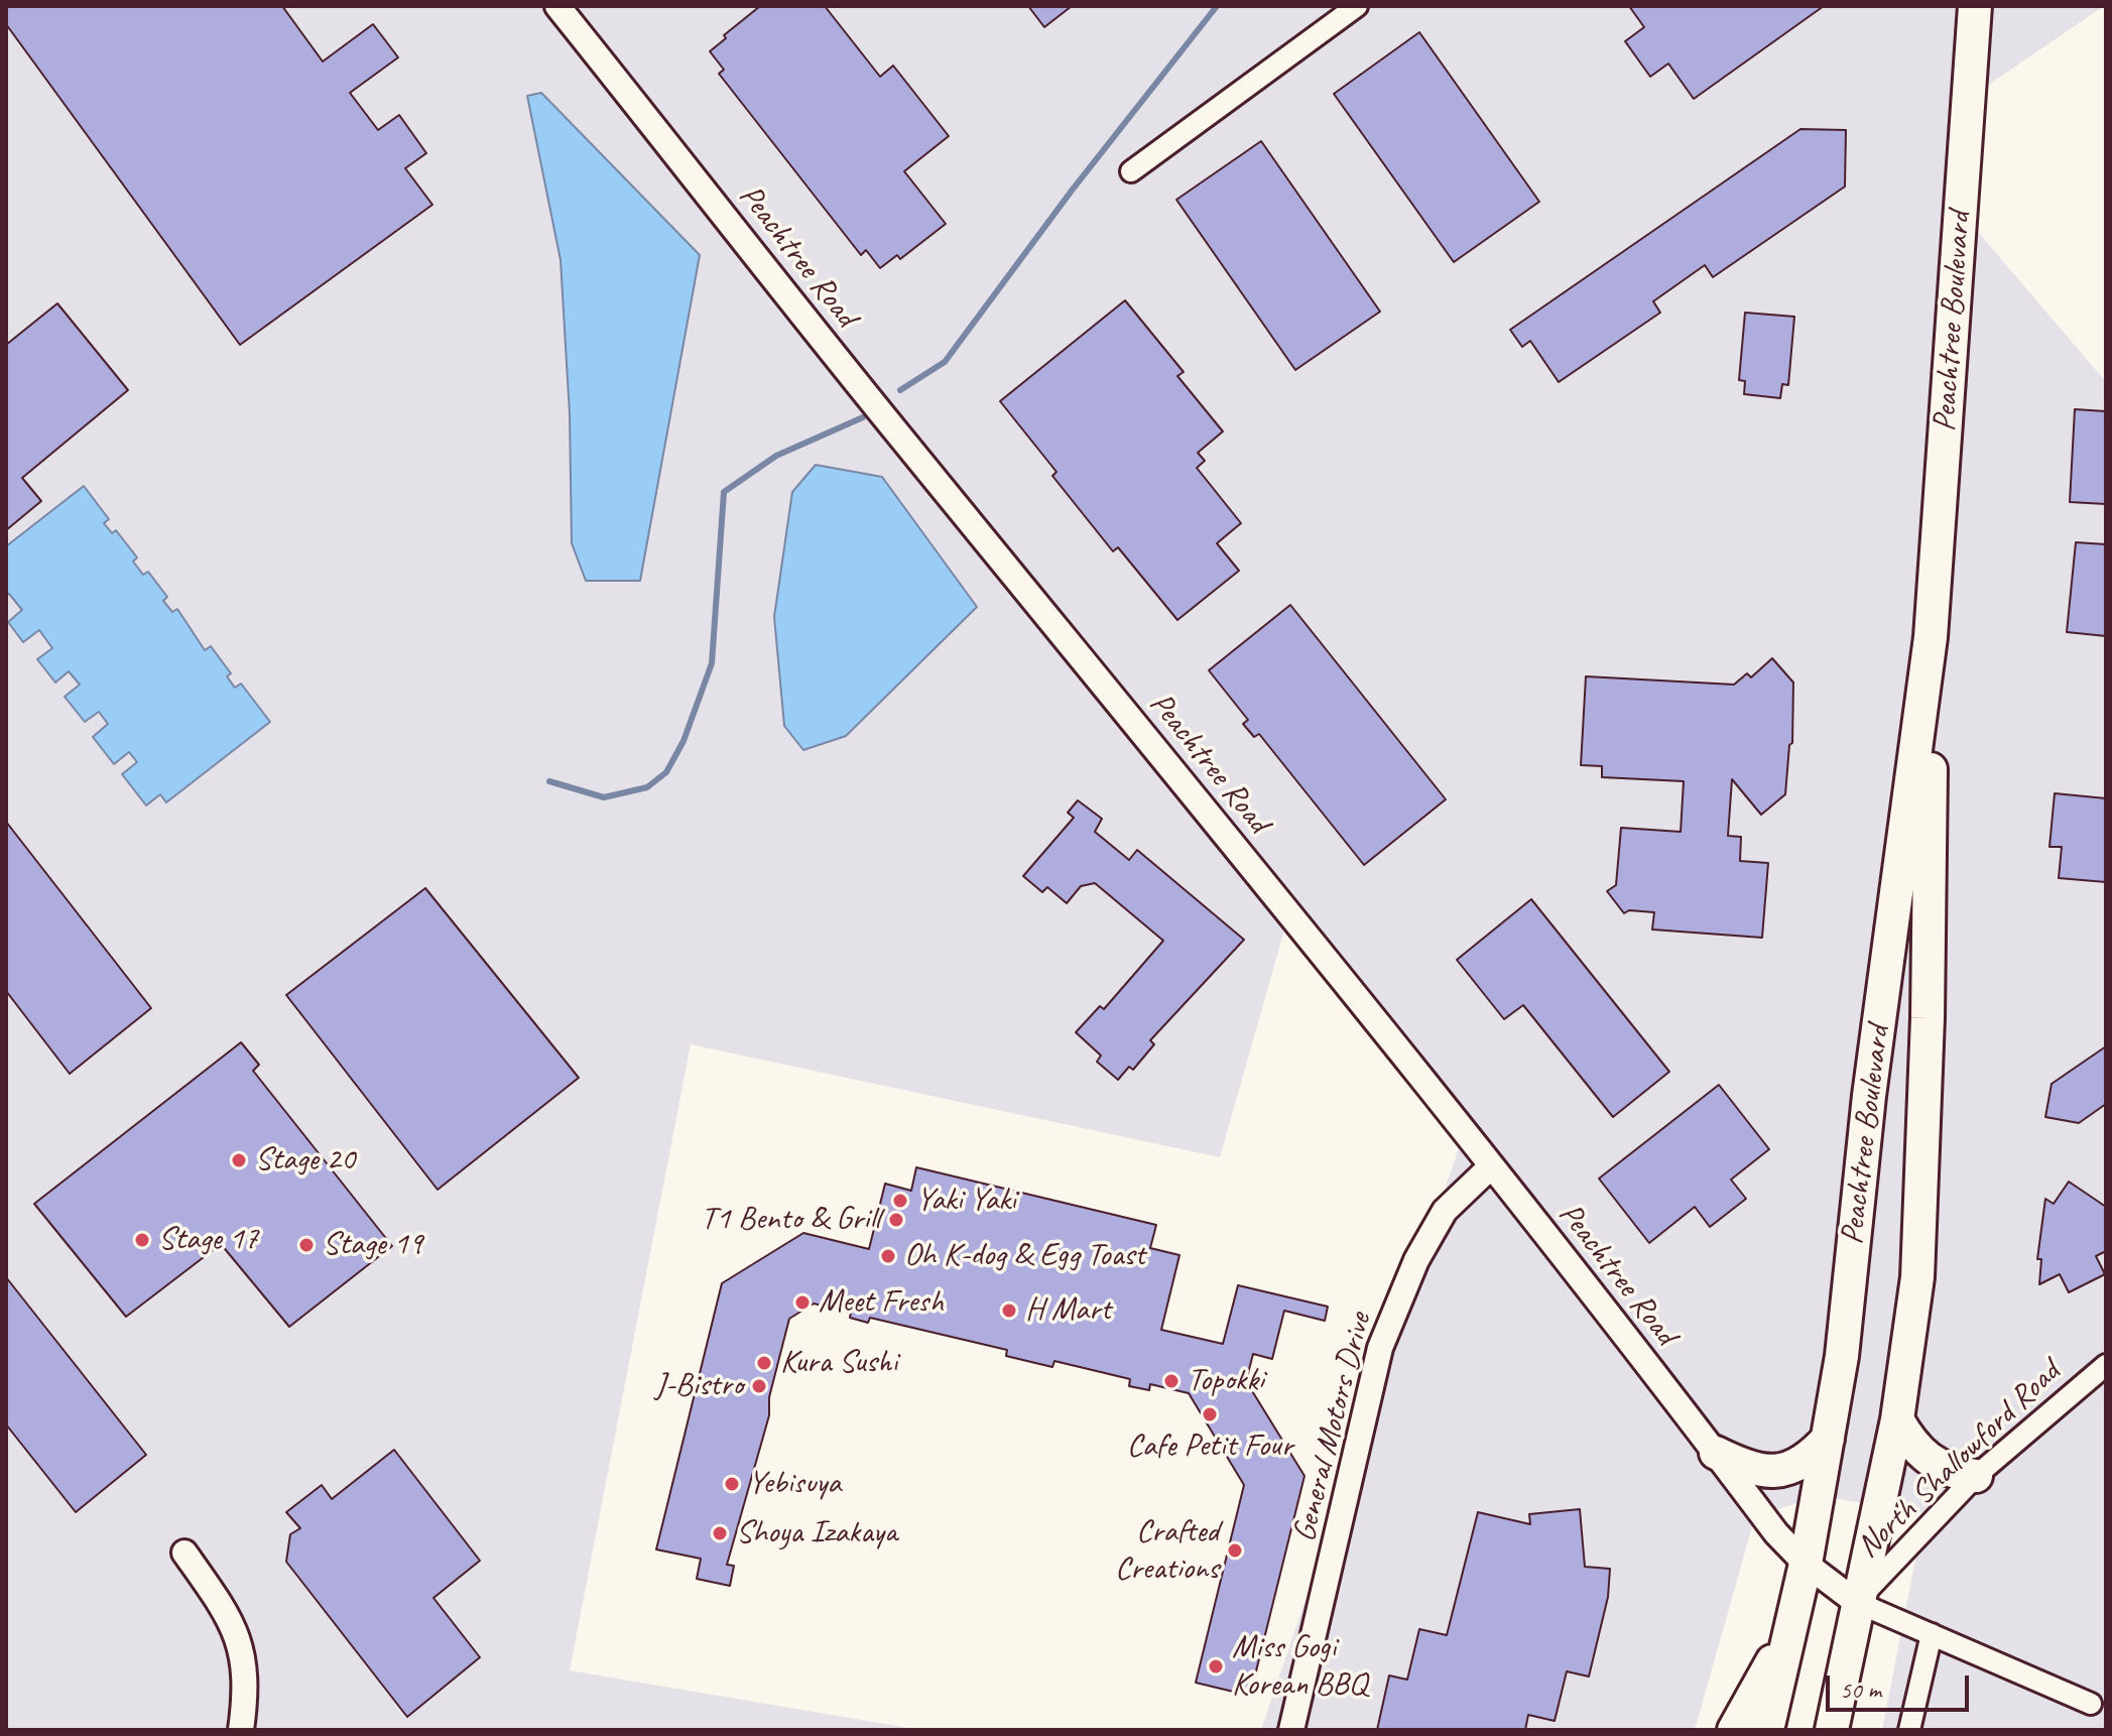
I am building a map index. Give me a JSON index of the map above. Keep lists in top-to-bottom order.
{
  "streets": {
    "highway": ["Peachtree Boulevard"],
    "street": ["Peachtree Road", "General Motors Drive", "North Shallowford Road"]
  },
  "crossings": [
    ["Peachtree Road", "Peachtree Boulevard"],
    ["Peachtree Road", "General Motors Drive"],
    ["Peachtree Road", "North Shallowford Road"],
    ["Peachtree Boulevard", "North Shallowford Road"]
  ],
  "places": [
    "Stage 20",
    "Yaki Yaki",
    "T1 Bento & Grill",
    "Stage 17",
    "Stage 19",
    "Oh K-dog & Egg Toast",
    "Meet Fresh",
    "H Mart",
    "Kura Sushi",
    "Topokki",
    "J-Bistro",
    "Cafe Petit Four",
    "Yebisuya",
    "Shoya Izakaya",
    "Crafted Creations",
    "Miss Gogi Korean BBQ"
  ],
  "scale_bar": "50 m"
}
